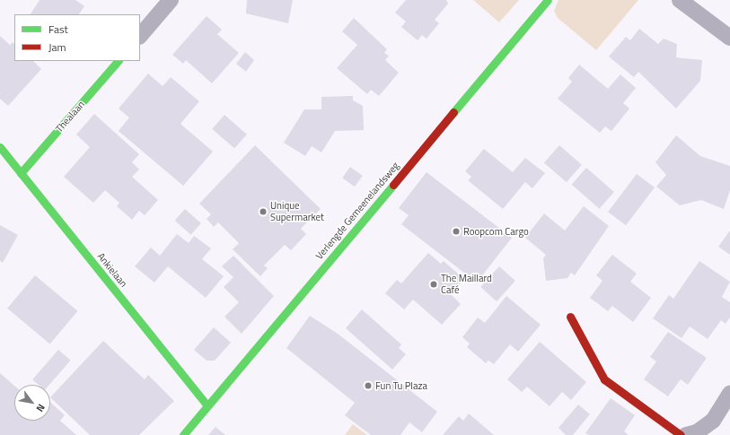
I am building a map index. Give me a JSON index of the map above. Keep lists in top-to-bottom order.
{
  "streets": {
    "street": ["Thealaan", "Verlengde Gemeenelandsweg", "Ankielaan"]
  },
  "crossings": [
    ["Thealaan", "Ankielaan"],
    ["Verlengde Gemeenelandsweg", "Ankielaan"]
  ],
  "places": [
    "Unique Supermarket",
    "Roopcom Cargo",
    "The Maillard Café",
    "Fun Tu Plaza"
  ],
  "legend": ["Fast", "Jam"],
  "north": "bottom right"
}
